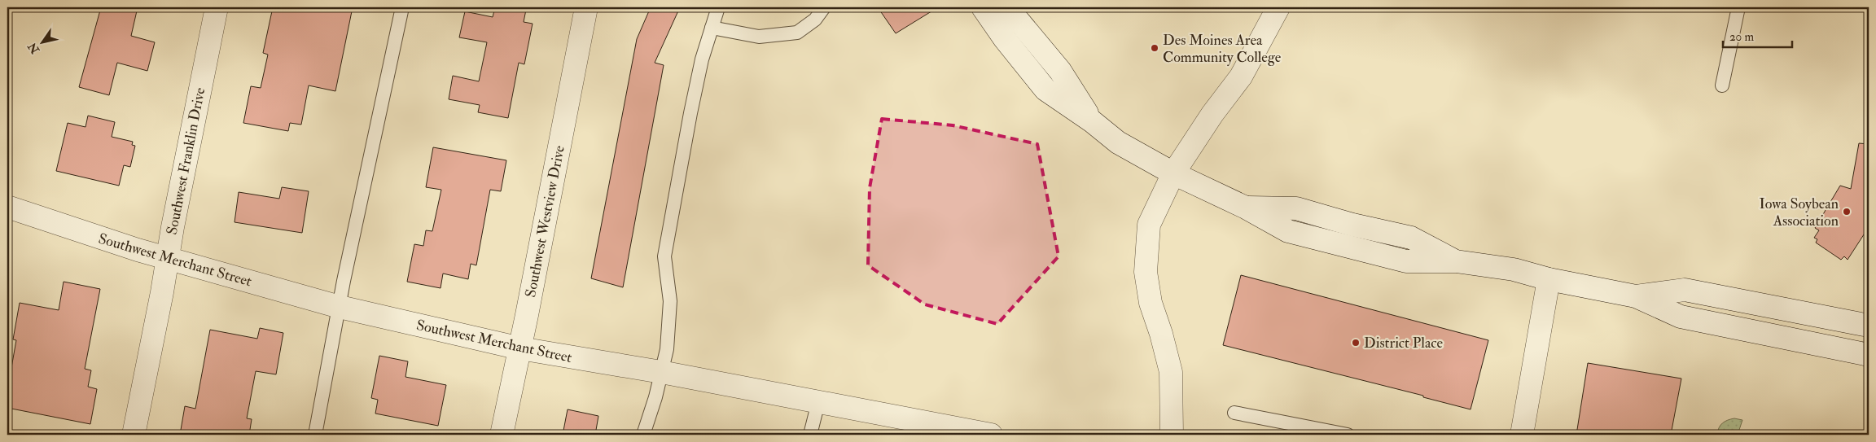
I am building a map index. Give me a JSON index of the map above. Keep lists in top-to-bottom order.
{
  "streets": {
    "street": ["Southwest Franklin Drive", "Southwest Westview Drive", "Southwest Merchant Street"]
  },
  "crossings": [
    ["Southwest Franklin Drive", "Southwest Merchant Street"],
    ["Southwest Westview Drive", "Southwest Merchant Street"]
  ],
  "places": ["Des Moines Area Community College", "Iowa Soybean Association", "District Place"],
  "scale_bar": "20 m",
  "north": "bottom left"
}
